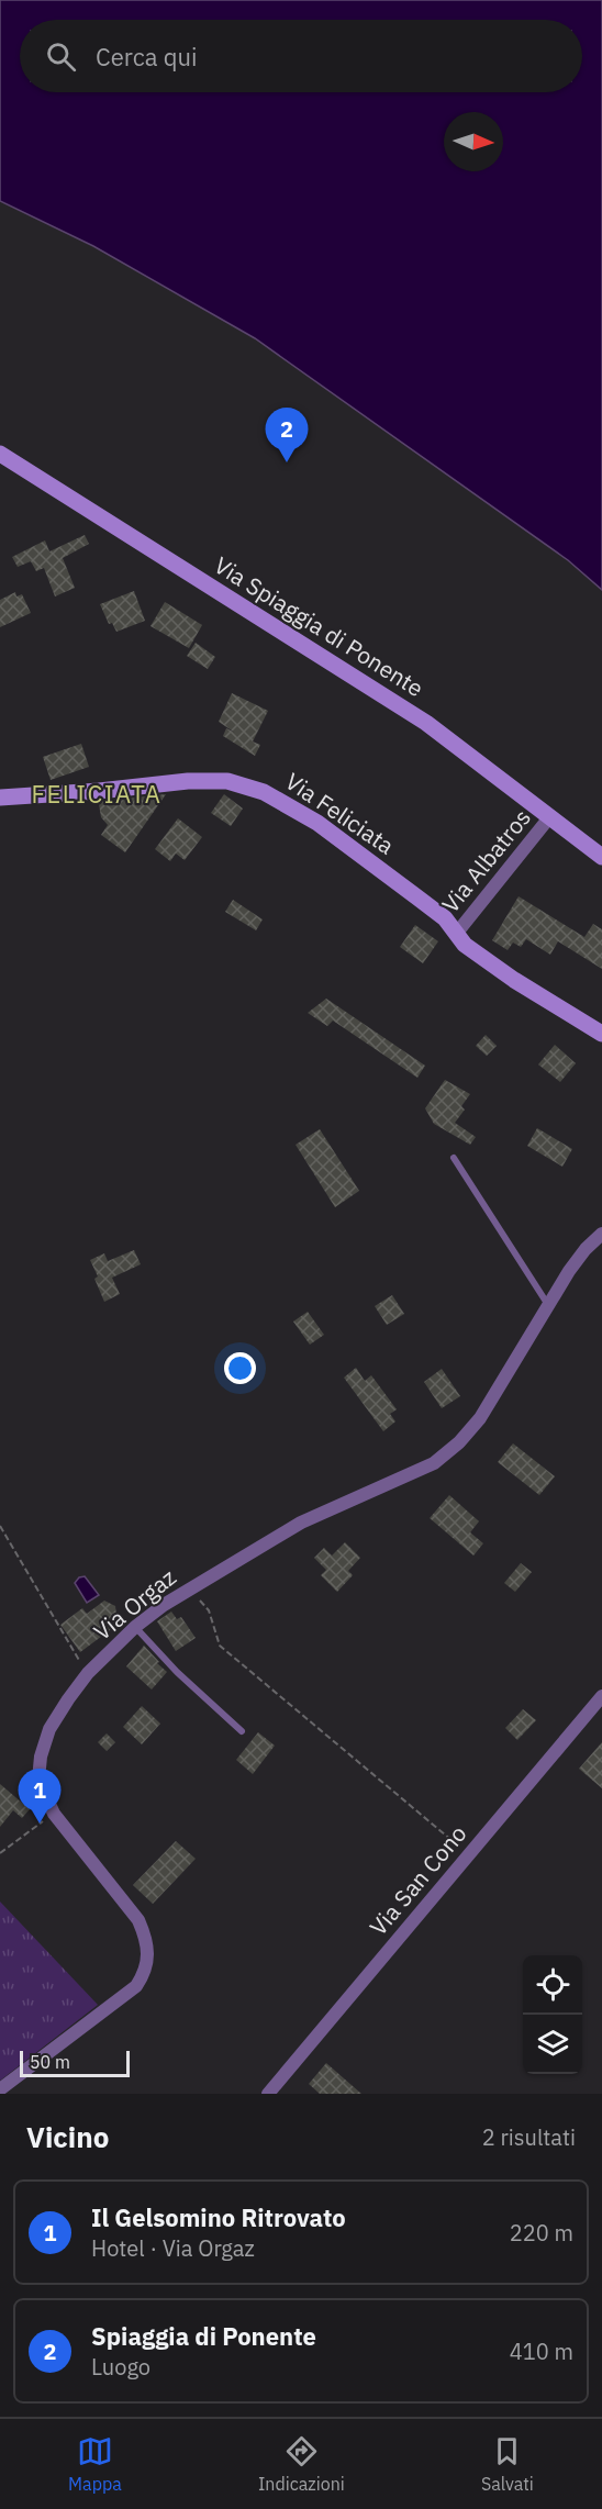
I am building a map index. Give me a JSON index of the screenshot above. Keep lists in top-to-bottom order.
{
  "streets": {
    "street": [
      "Via Spiaggia di Ponente",
      "Via Feliciata",
      "Via Albatros",
      "Via Orgaz",
      "Via San Cono"
    ]
  },
  "crossings": [
    ["Via Spiaggia di Ponente", "Via Albatros"],
    ["Via Feliciata", "Via Albatros"]
  ],
  "districts": ["FELICIATA"],
  "scale_bar": "50 m",
  "north": "right",
  "page": {
    "search": "Cerca qui",
    "pins": ["2", "1"],
    "scale": "50 m",
    "heading": ["Vicino", "2 risultati"],
    "list": [
      {
        "mark": "1",
        "name": "Il Gelsomino Ritrovato",
        "note": "Hotel · Via Orgaz",
        "value": "220 m"
      },
      {
        "mark": "2",
        "name": "Spiaggia di Ponente",
        "note": "Luogo",
        "value": "410 m"
      }
    ],
    "nav": ["Mappa", "Indicazioni", "Salvati"]
  }
}
